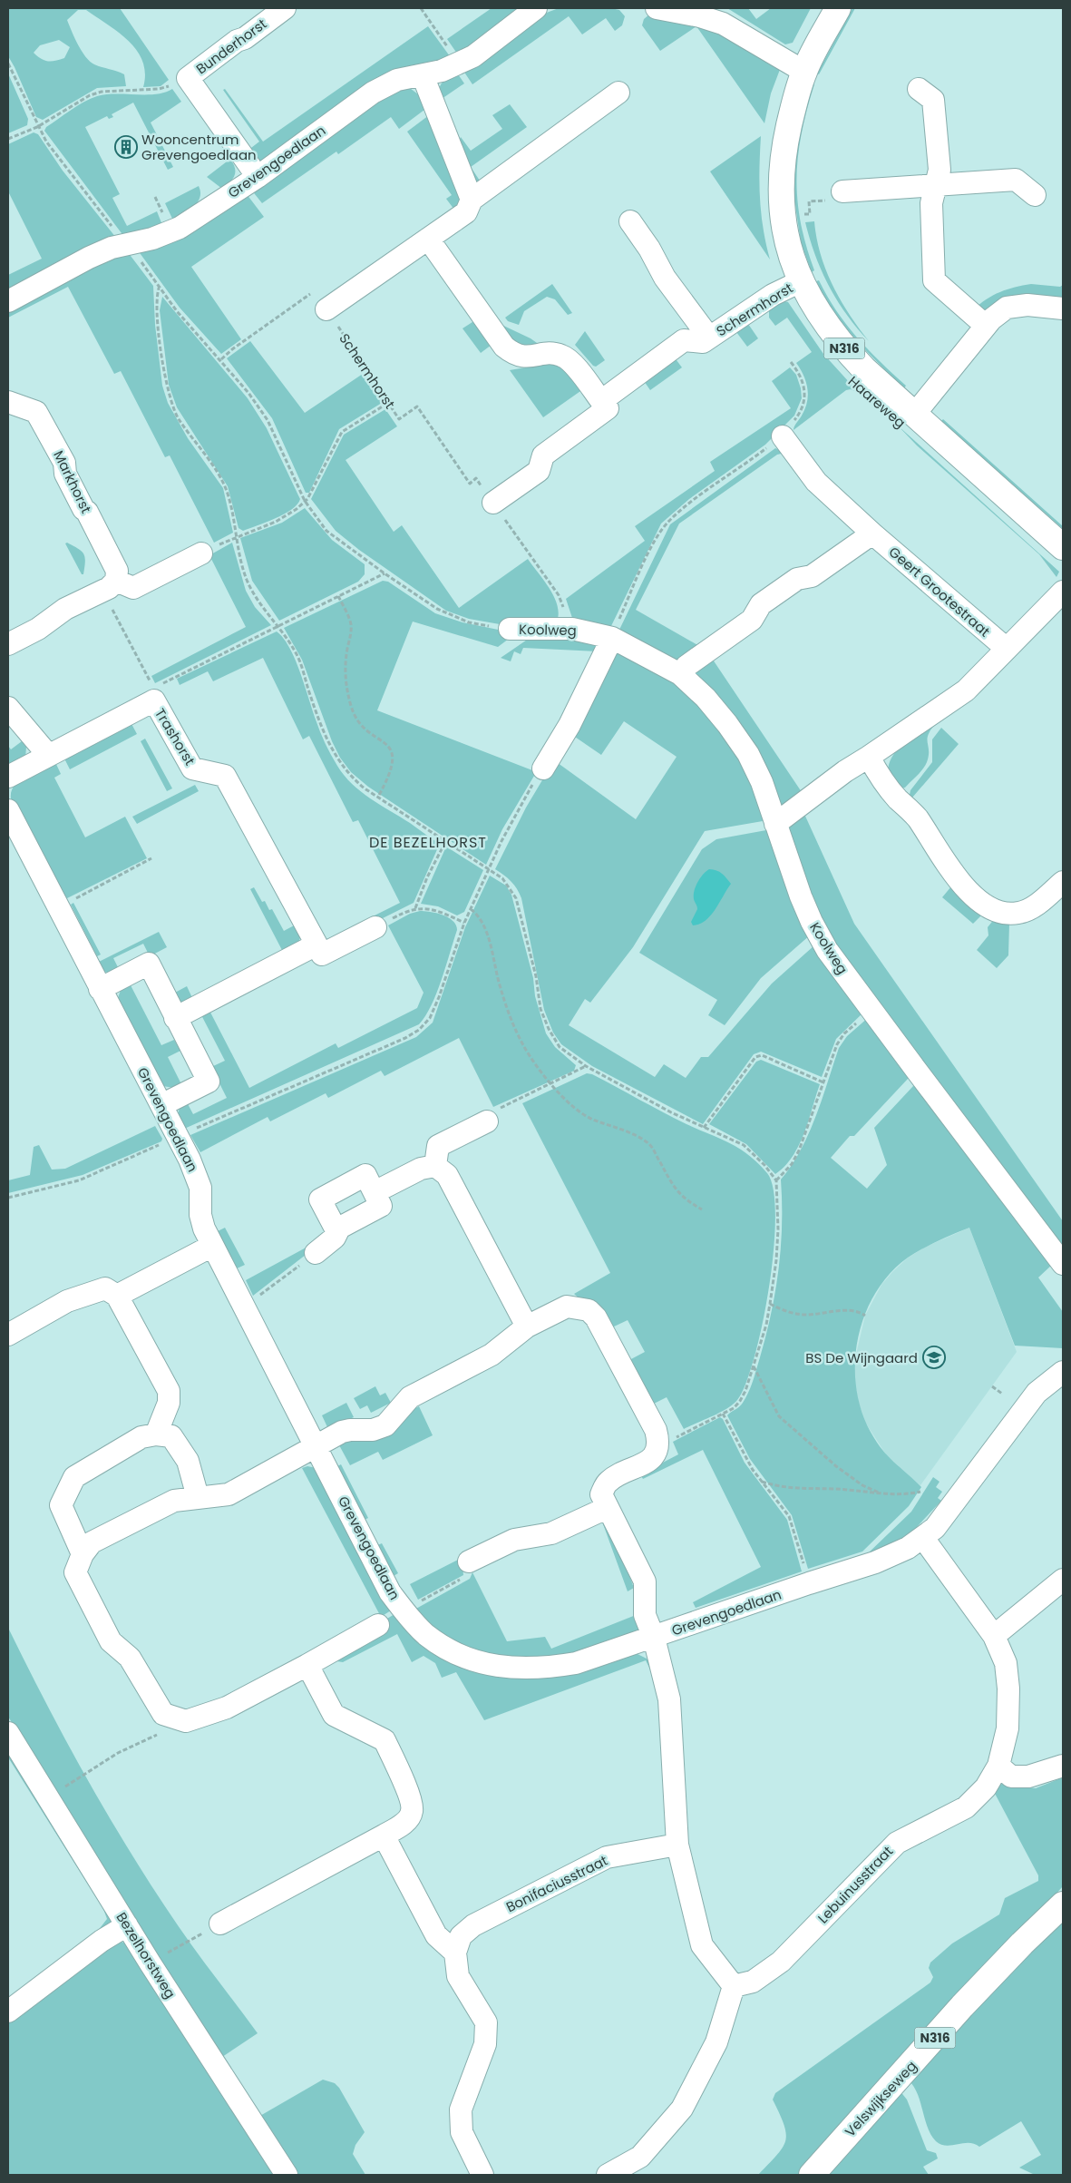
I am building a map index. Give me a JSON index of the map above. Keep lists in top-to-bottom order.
{
  "streets": {
    "main road": ["N316", "Haareweg", "Velswijkseweg"],
    "street": [
      "Bunderhorst",
      "Grevengoedlaan",
      "Schermhorst",
      "Markhorst",
      "Geert Grootestraat",
      "Koolweg",
      "Trashorst",
      "Bonifaciusstraat",
      "Lebuinusstraat",
      "Bezelhorstweg"
    ]
  },
  "crossings": [
    ["Bunderhorst", "Grevengoedlaan"],
    ["Grevengoedlaan", "Lebuinusstraat"],
    ["Schermhorst", "Haareweg"],
    ["Schermhorst", "Koolweg"]
  ],
  "districts": ["DE BEZELHORST"],
  "places": {
    "building": ["Wooncentrum Grevengoedlaan"],
    "school or university": ["BS De Wijngaard"]
  }
}
